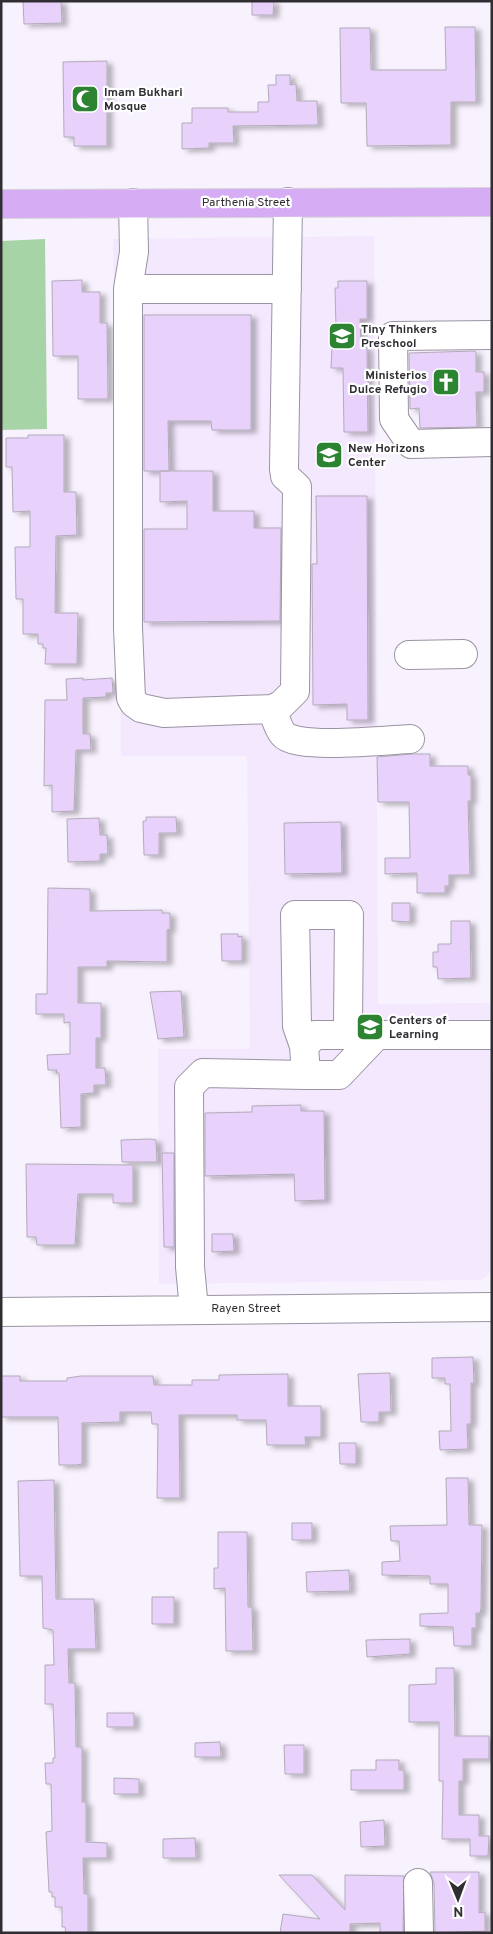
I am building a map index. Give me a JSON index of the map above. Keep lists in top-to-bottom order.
{
  "streets": {
    "main road": ["Parthenia Street"],
    "street": ["Rayen Street"]
  },
  "places": {
    "mosque": ["Imam Bukhari Mosque"],
    "school or university": ["Tiny Thinkers Preschool", "New Horizons Center", "Centers of Learning"],
    "church": ["Ministerios Dulce Refugio"]
  },
  "north": "bottom"
}
